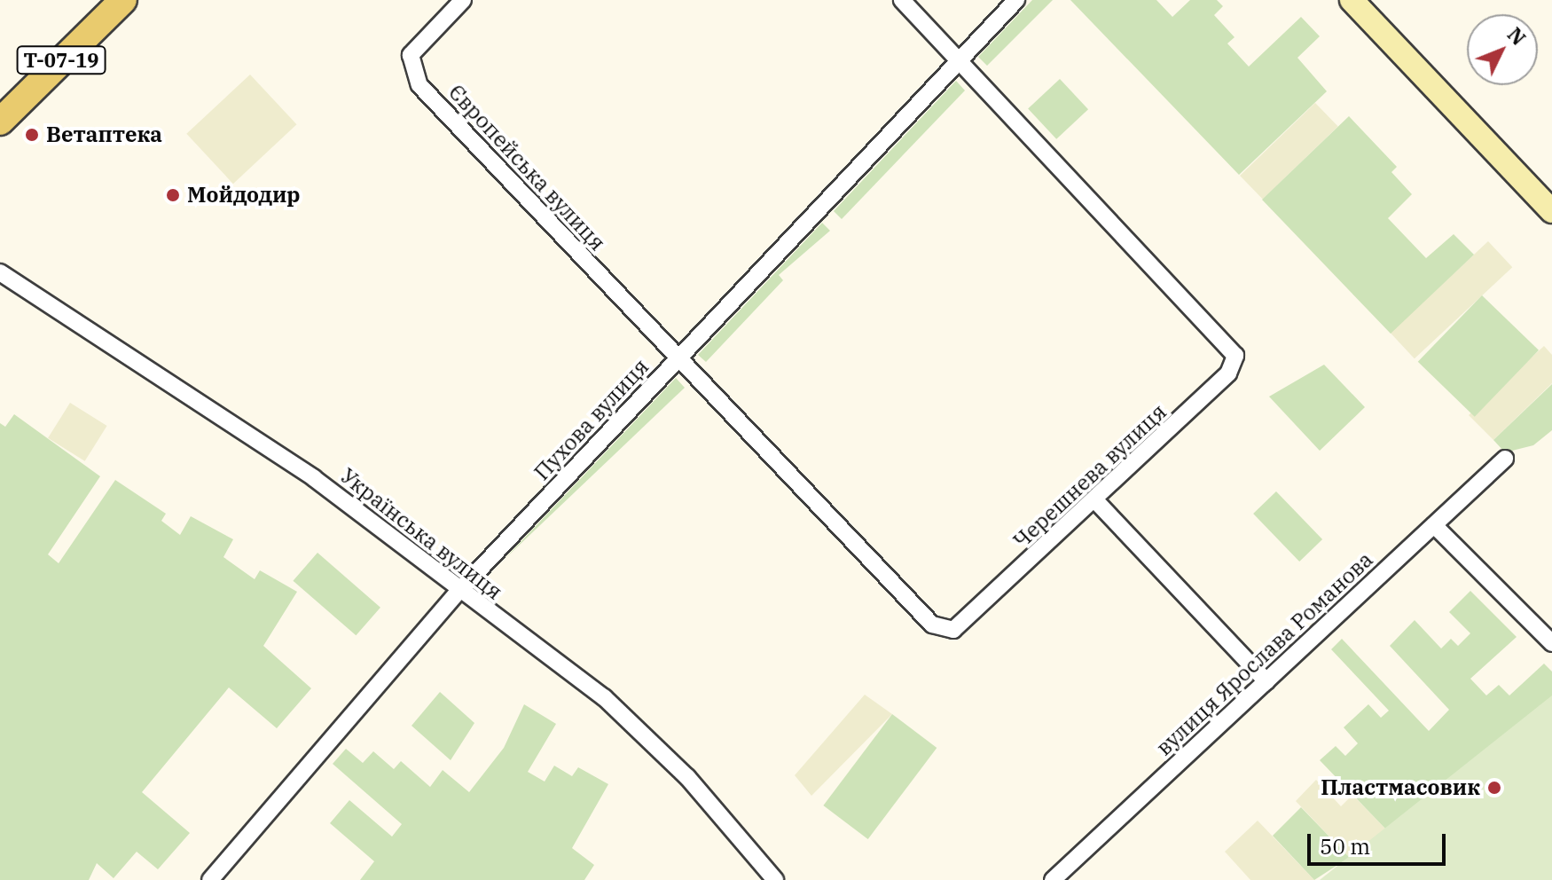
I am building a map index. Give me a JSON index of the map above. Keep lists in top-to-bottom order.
{
  "streets": {
    "main road": ["Т-07-19"],
    "street": [
      "Європейська вулиця",
      "Пухова вулиця",
      "Черешнева вулиця",
      "Українська вулиця",
      "вулиця Ярослава Романова"
    ]
  },
  "crossings": [
    ["Європейська вулиця", "Пухова вулиця"],
    ["Європейська вулиця", "Черешнева вулиця"],
    ["Пухова вулиця", "Черешнева вулиця"],
    ["Пухова вулиця", "Українська вулиця"]
  ],
  "places": ["Ветаптека", "Мойдодир", "Пластмасовик"],
  "scale_bar": "50 m",
  "north": "top right"
}
